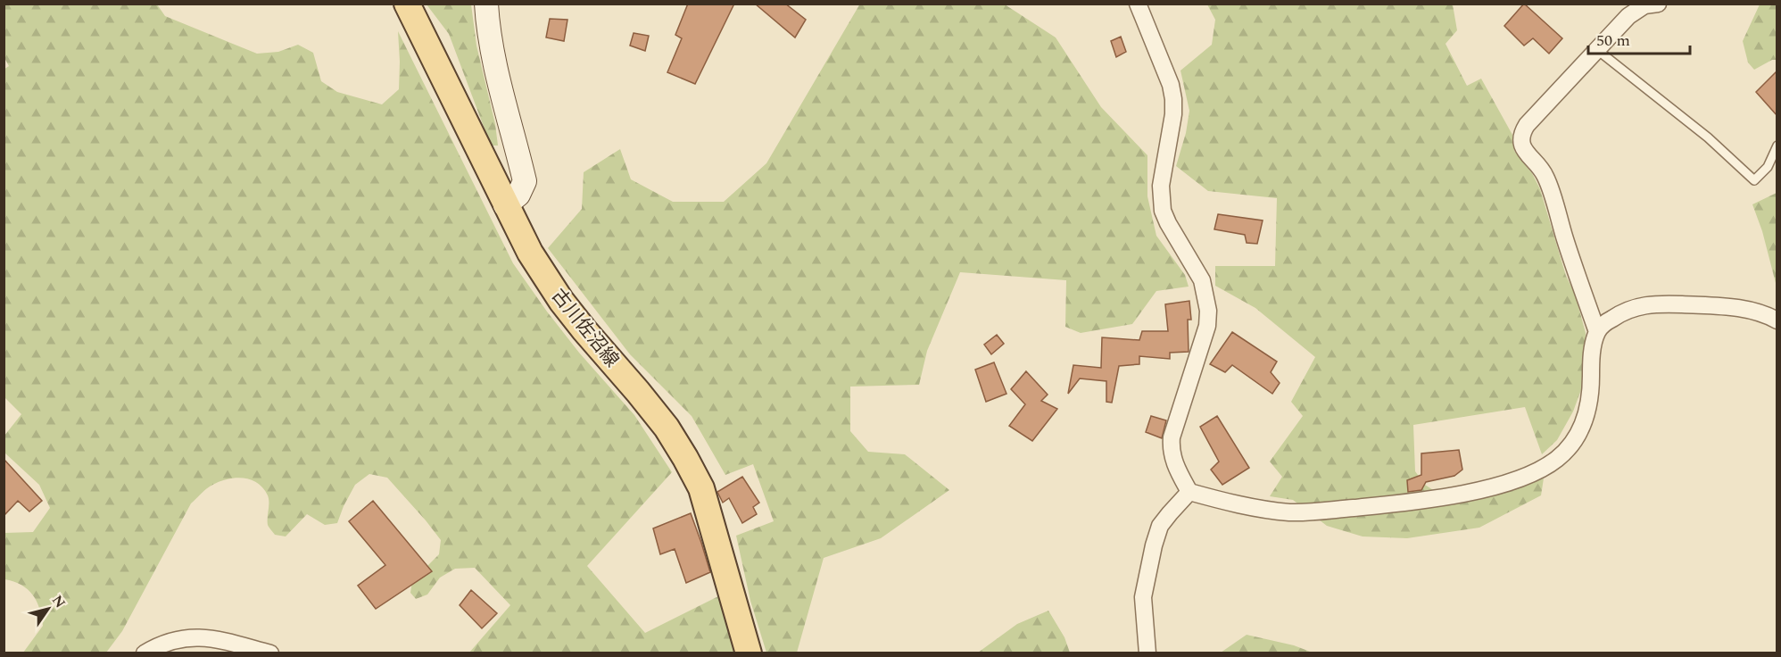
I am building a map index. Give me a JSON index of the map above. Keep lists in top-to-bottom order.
{
  "streets": {
    "main road": ["古川佐沼線"]
  },
  "scale_bar": "50 m",
  "north": "top right"
}
